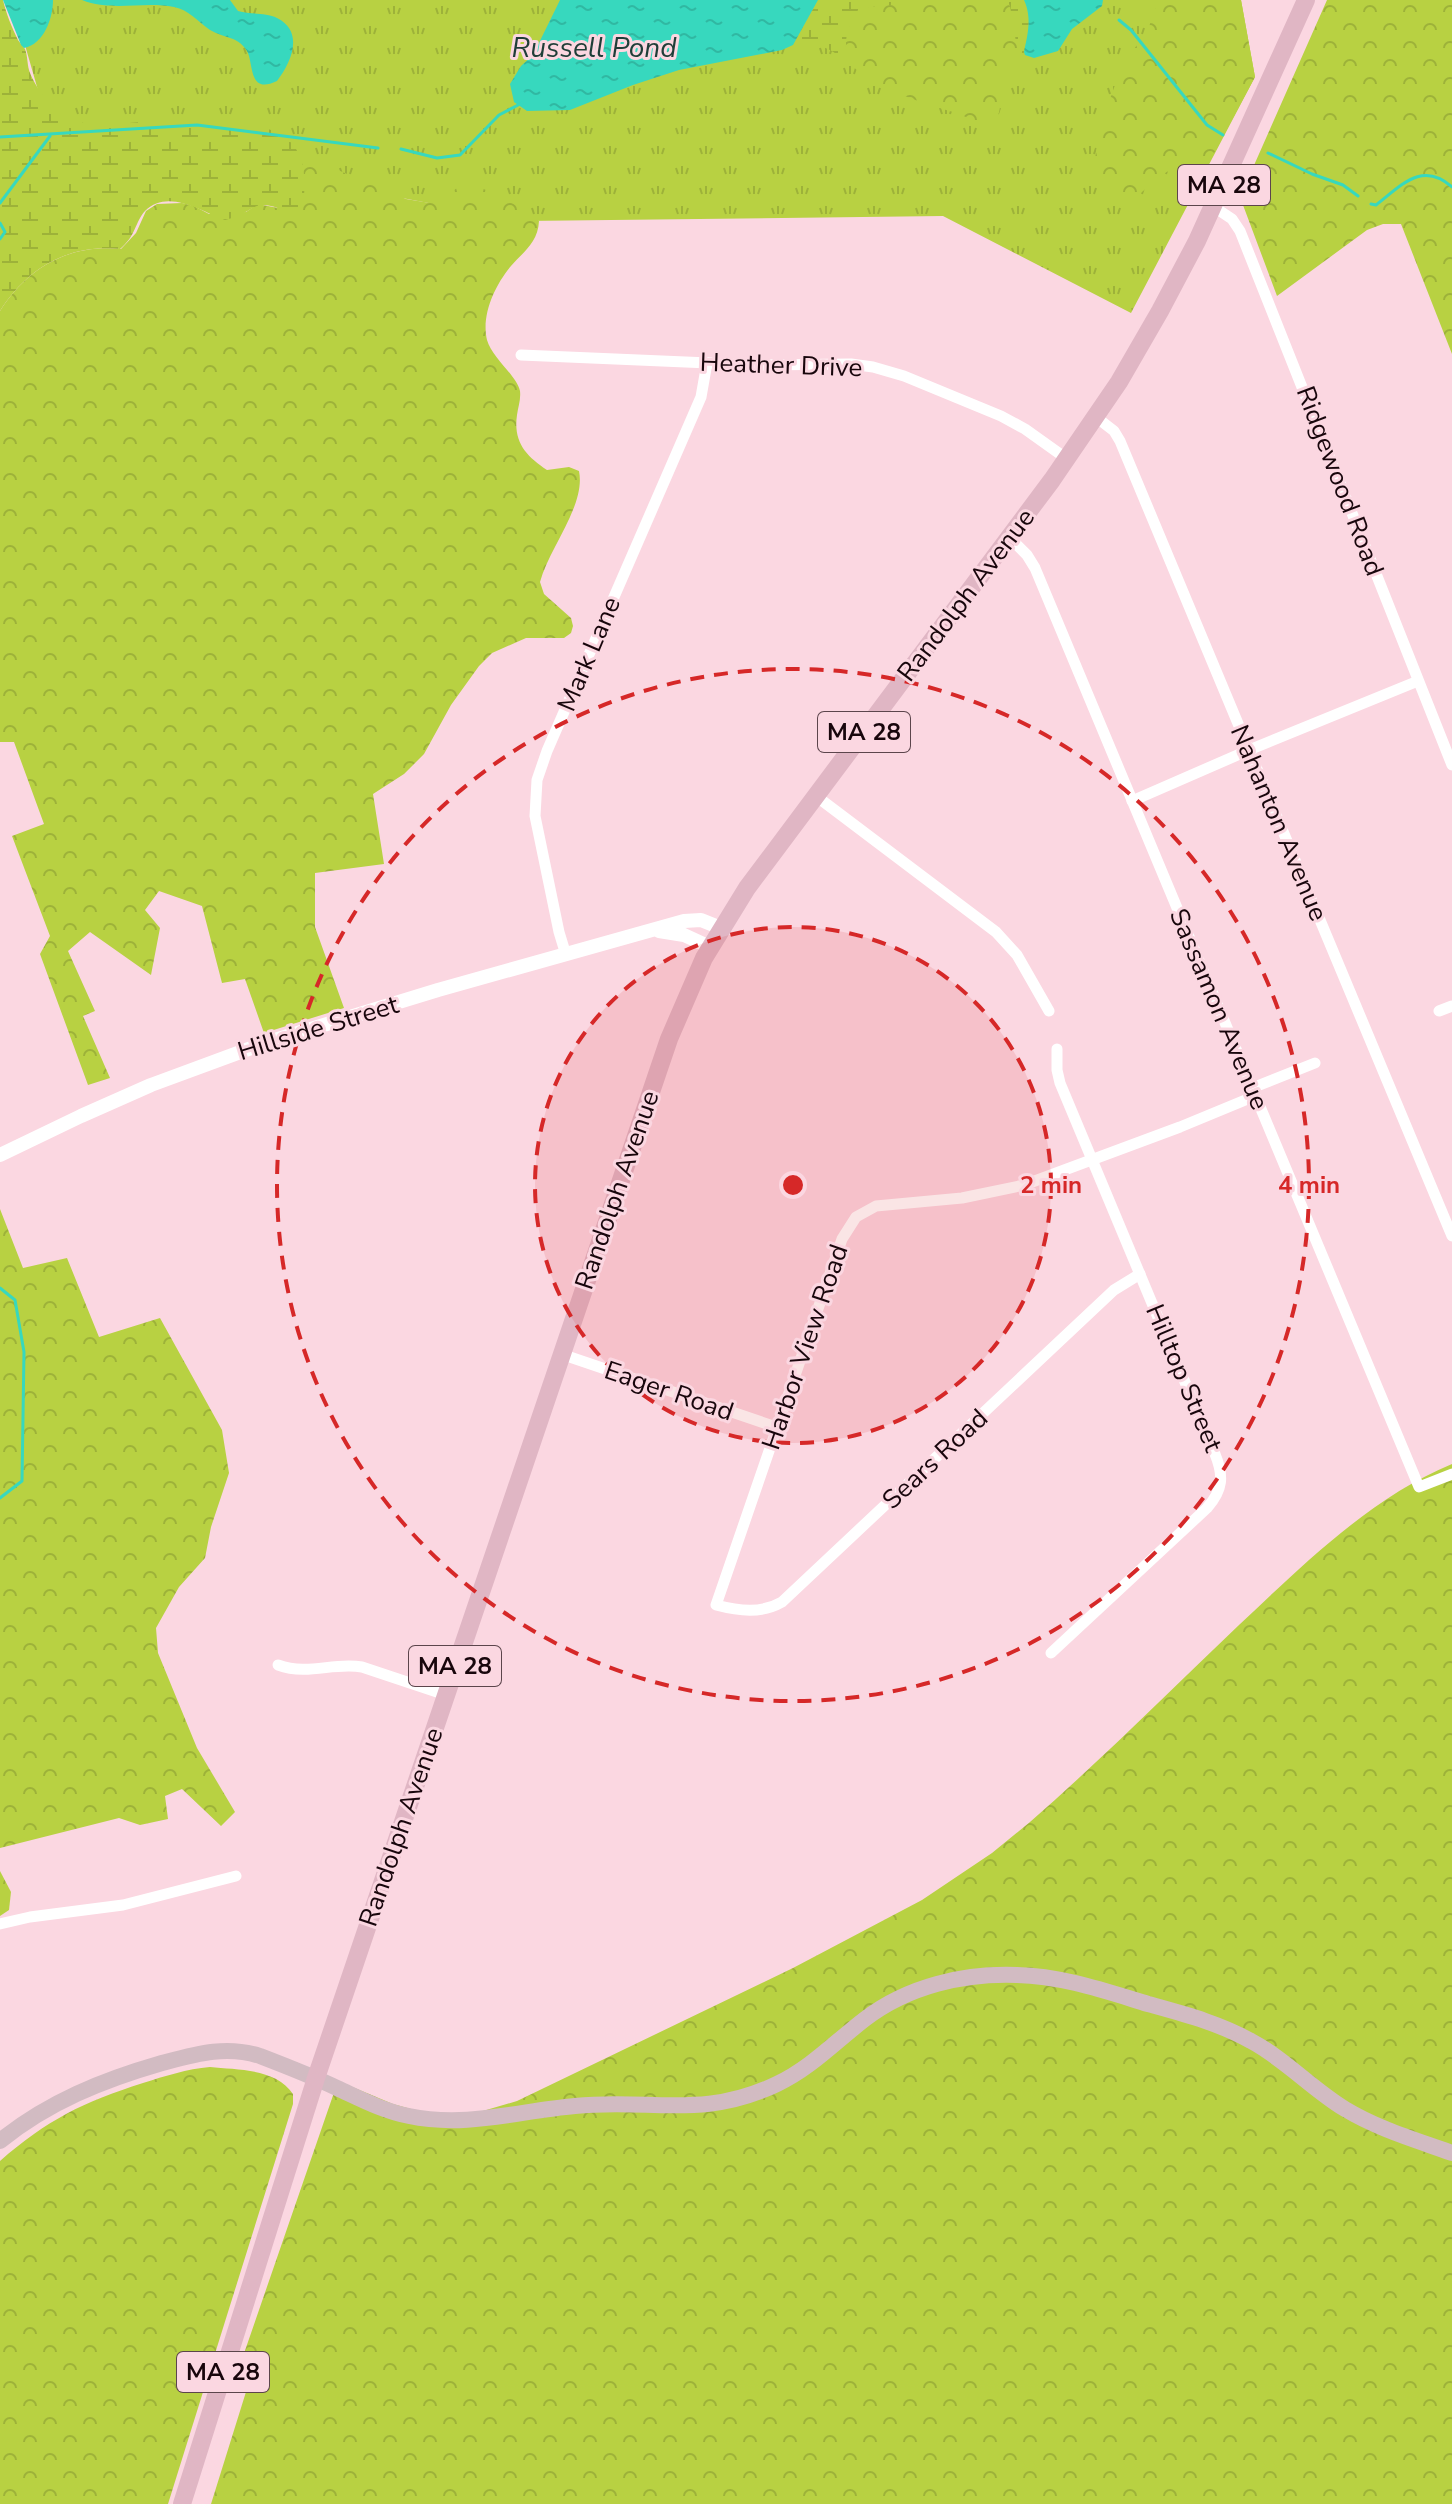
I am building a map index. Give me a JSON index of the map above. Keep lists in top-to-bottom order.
{
  "streets": {
    "main road": ["MA 28", "Randolph Avenue"],
    "street": [
      "Heather Drive",
      "Ridgewood Road",
      "Mark Lane",
      "Nahanton Avenue",
      "Sassamon Avenue",
      "Hillside Street",
      "Harbor View Road",
      "Hilltop Street",
      "Eager Road",
      "Sears Road"
    ]
  },
  "crossings": [
    ["Heather Drive", "Randolph Avenue"],
    ["Heather Drive", "Mark Lane"],
    ["Ridgewood Road", "Randolph Avenue"],
    ["Randolph Avenue", "Nahanton Avenue"],
    ["Randolph Avenue", "Sassamon Avenue"],
    ["Randolph Avenue", "Hillside Street"],
    ["Randolph Avenue", "Eager Road"],
    ["Mark Lane", "Hillside Street"],
    ["Sassamon Avenue", "Harbor View Road"],
    ["Harbor View Road", "Hilltop Street"],
    ["Harbor View Road", "Eager Road"],
    ["Harbor View Road", "Sears Road"],
    ["Hilltop Street", "Sears Road"]
  ],
  "water": ["Russell Pond"],
  "rings": ["2 min", "4 min"]
}
